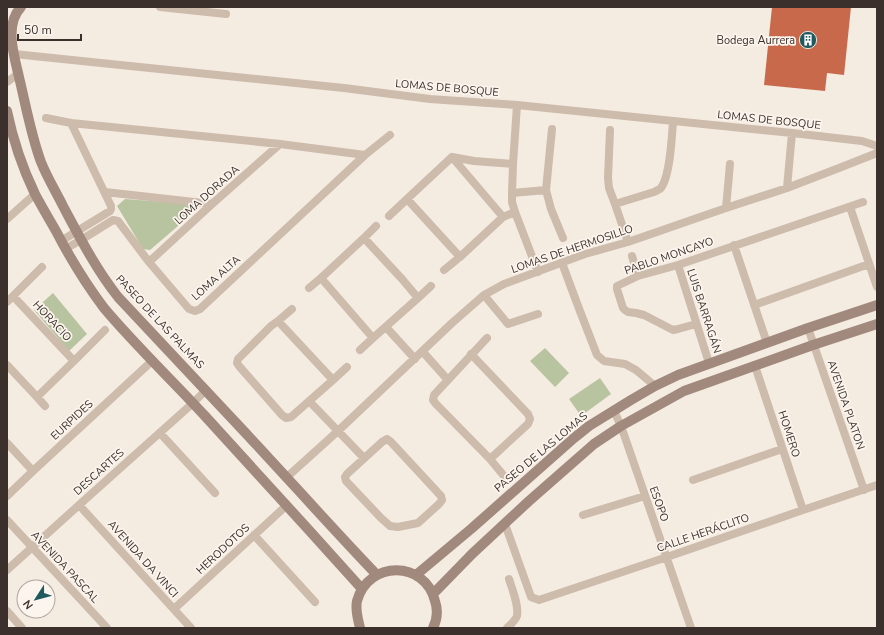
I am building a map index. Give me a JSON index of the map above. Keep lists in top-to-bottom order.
{
  "streets": {
    "street": [
      "LOMAS DE BOSQUE",
      "LOMA DORADA",
      "LOMAS DE HERMOSILLO",
      "PABLO MONCAYO",
      "LOMA ALTA",
      "LUIS BARRAGÁN",
      "HORACIO",
      "PASEO DE LAS PALMAS",
      "AVENIDA PLATON",
      "EURPIDES",
      "HOMERO",
      "PASEO DE LAS LOMAS",
      "DESCARTES",
      "ESOPO",
      "CALLE HERÁCLITO",
      "HERODOTOS",
      "AVENIDA DA VINCI",
      "AVENIDA PASCAL"
    ]
  },
  "crossings": [
    ["LOMAS DE BOSQUE", "PASEO DE LAS PALMAS"],
    ["LOMA DORADA", "LOMA ALTA"],
    ["LOMAS DE HERMOSILLO", "PASEO DE LAS PALMAS"],
    ["PABLO MONCAYO", "LUIS BARRAGÁN"],
    ["LOMA ALTA", "PASEO DE LAS PALMAS"],
    ["LUIS BARRAGÁN", "PASEO DE LAS LOMAS"],
    ["PASEO DE LAS PALMAS", "DESCARTES"],
    ["AVENIDA PLATON", "PASEO DE LAS LOMAS"],
    ["AVENIDA PLATON", "CALLE HERÁCLITO"],
    ["HOMERO", "CALLE HERÁCLITO"],
    ["PASEO DE LAS LOMAS", "ESOPO"],
    ["DESCARTES", "AVENIDA DA VINCI"],
    ["DESCARTES", "AVENIDA PASCAL"],
    ["ESOPO", "CALLE HERÁCLITO"],
    ["HERODOTOS", "AVENIDA DA VINCI"]
  ],
  "places": {
    "building": ["Bodega Aurrera"]
  },
  "scale_bar": "50 m",
  "north": "bottom left"
}
